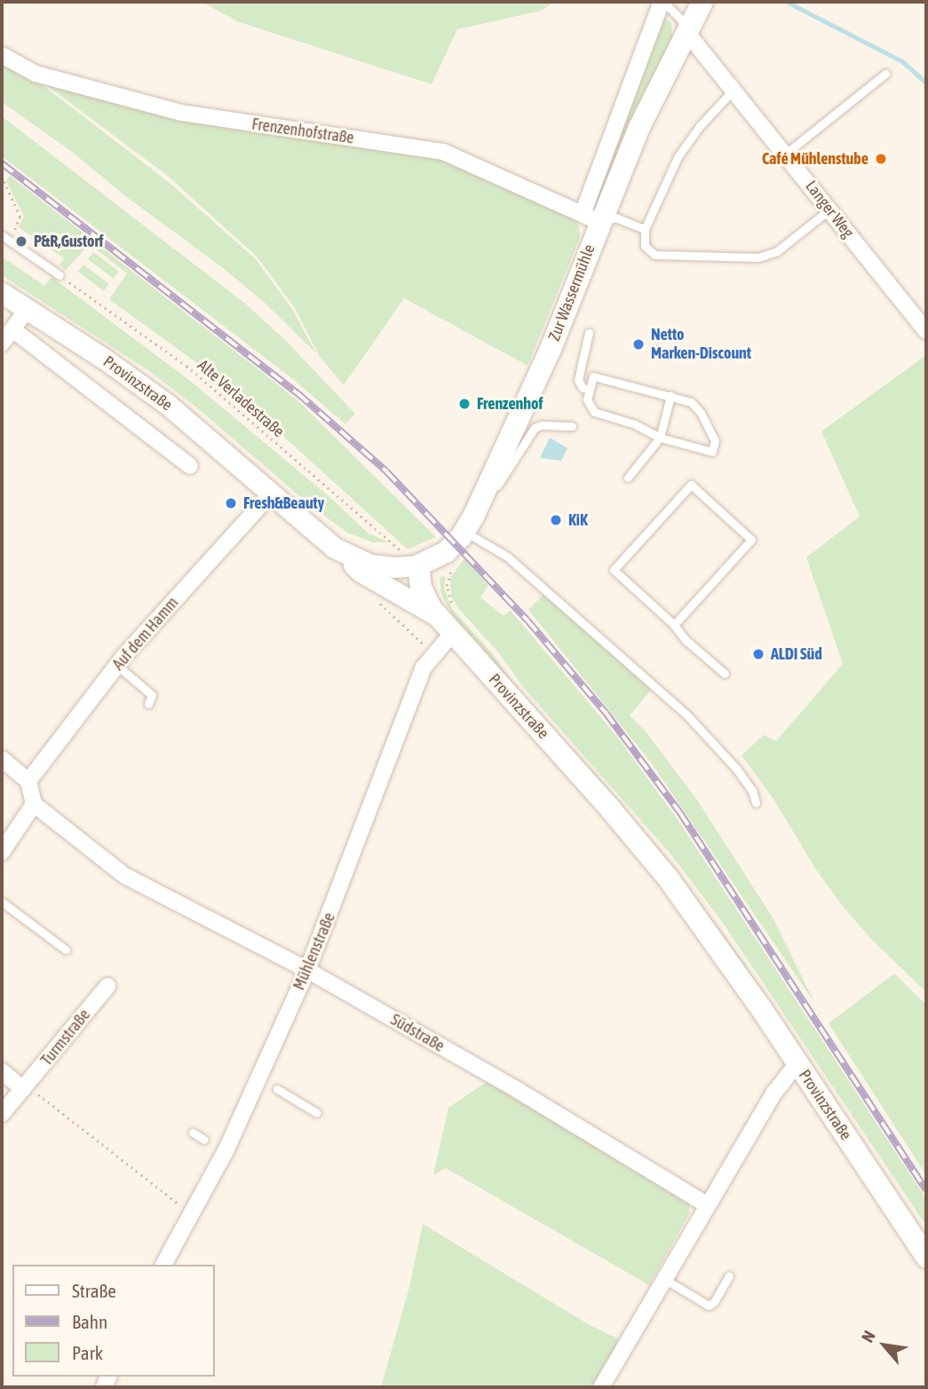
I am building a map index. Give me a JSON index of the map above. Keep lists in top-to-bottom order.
{
  "streets": {
    "main road": ["Zur Wassermühle", "Provinzstraße"],
    "street": [
      "Frenzenhofstraße",
      "Langer Weg",
      "Auf dem Hamm",
      "Mühlenstraße",
      "Südstraße",
      "Turmstraße"
    ],
    "path": ["Alte Verladestraße"]
  },
  "crossings": [
    ["Frenzenhofstraße", "Zur Wassermühle"],
    ["Langer Weg", "Zur Wassermühle"],
    ["Zur Wassermühle", "Provinzstraße"],
    ["Provinzstraße", "Auf dem Hamm"],
    ["Provinzstraße", "Mühlenstraße"],
    ["Mühlenstraße", "Südstraße"]
  ],
  "places": [
    "Café Mühlenstube",
    "P&R,Gustorf",
    "Netto Marken-Discount",
    "Frenzenhof",
    "Fresh&Beauty",
    "KiK",
    "ALDI Süd"
  ],
  "legend": ["Straße", "Bahn", "Park"],
  "north": "top left"
}
